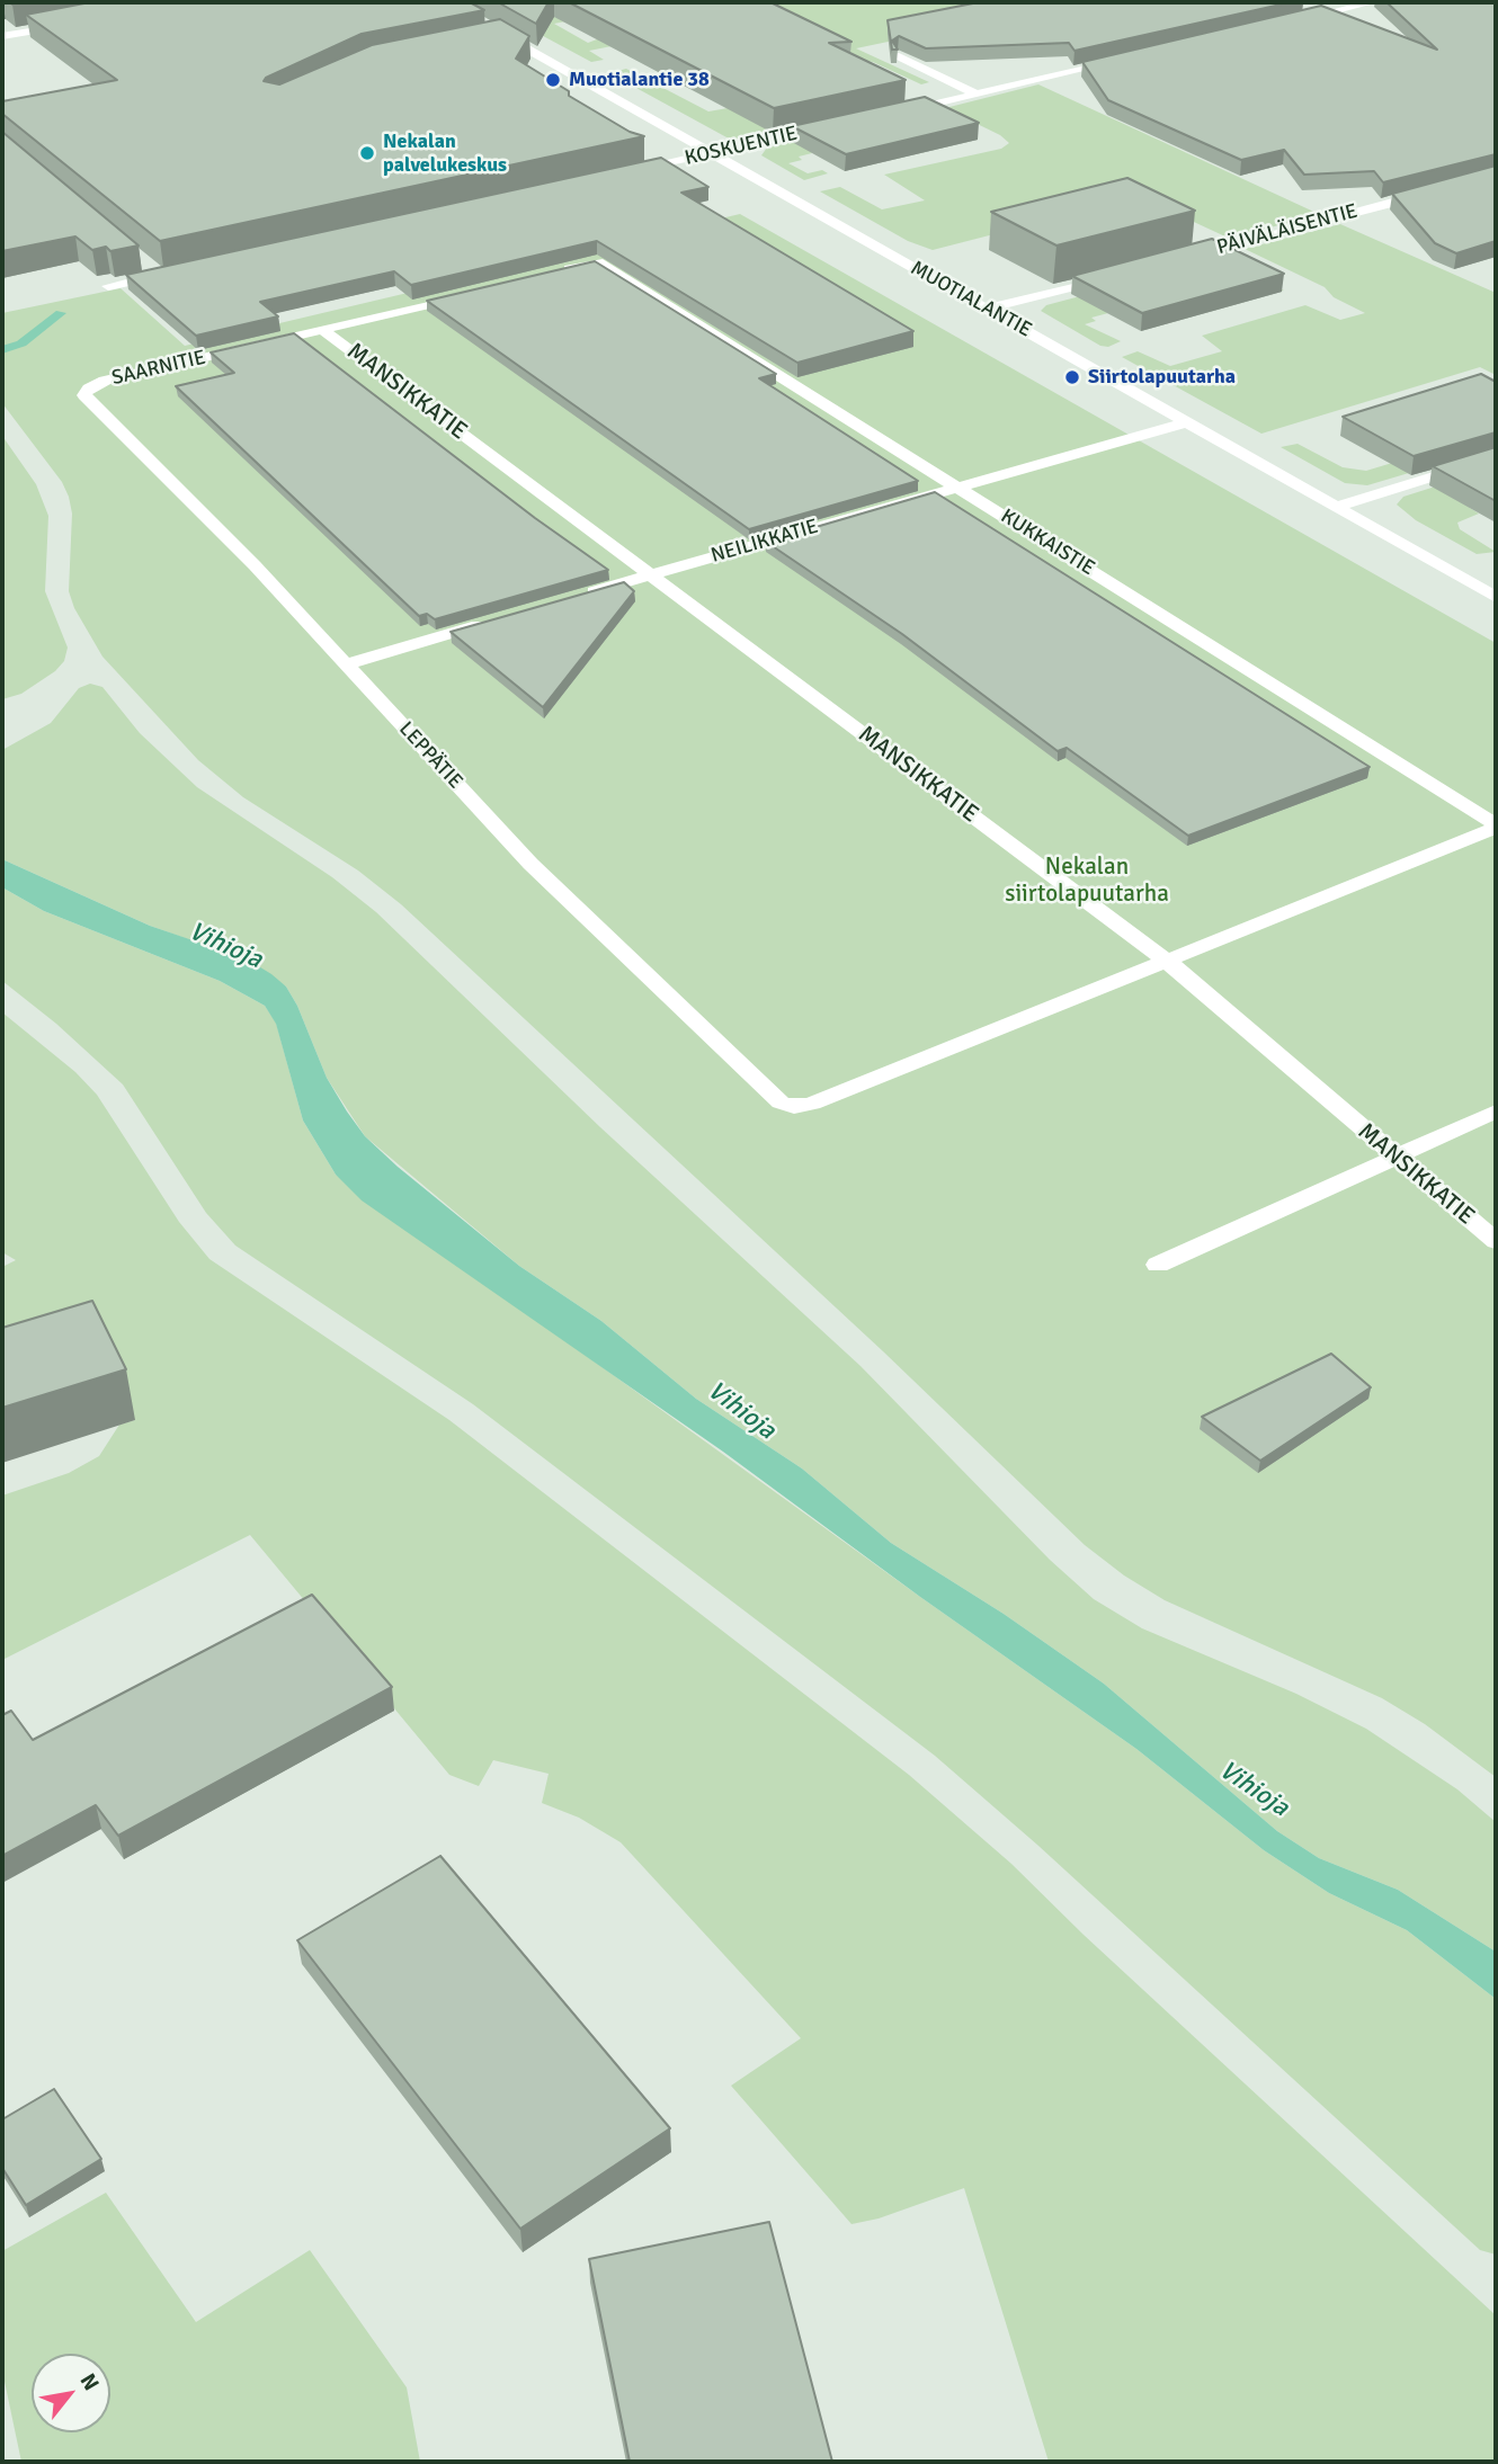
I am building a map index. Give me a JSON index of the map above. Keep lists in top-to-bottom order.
{
  "streets": {
    "street": [
      "KOSKUENTIE",
      "PÄIVÄLÄISENTIE",
      "MUOTIALANTIE",
      "SAARNITIE",
      "MANSIKKATIE",
      "NEILIKKATIE",
      "KUKKAISTIE",
      "LEPPÄTIE"
    ]
  },
  "crossings": [
    ["KOSKUENTIE", "MUOTIALANTIE"],
    ["MUOTIALANTIE", "NEILIKKATIE"],
    ["SAARNITIE", "MANSIKKATIE"],
    ["SAARNITIE", "LEPPÄTIE"],
    ["MANSIKKATIE", "NEILIKKATIE"],
    ["MANSIKKATIE", "LEPPÄTIE"],
    ["NEILIKKATIE", "KUKKAISTIE"]
  ],
  "water": ["Vihioja"],
  "parks": ["Nekalan siirtolapuutarha"],
  "places": ["Muotialantie 38", "Nekalan palvelukeskus", "Siirtolapuutarha"],
  "north": "top right"
}
